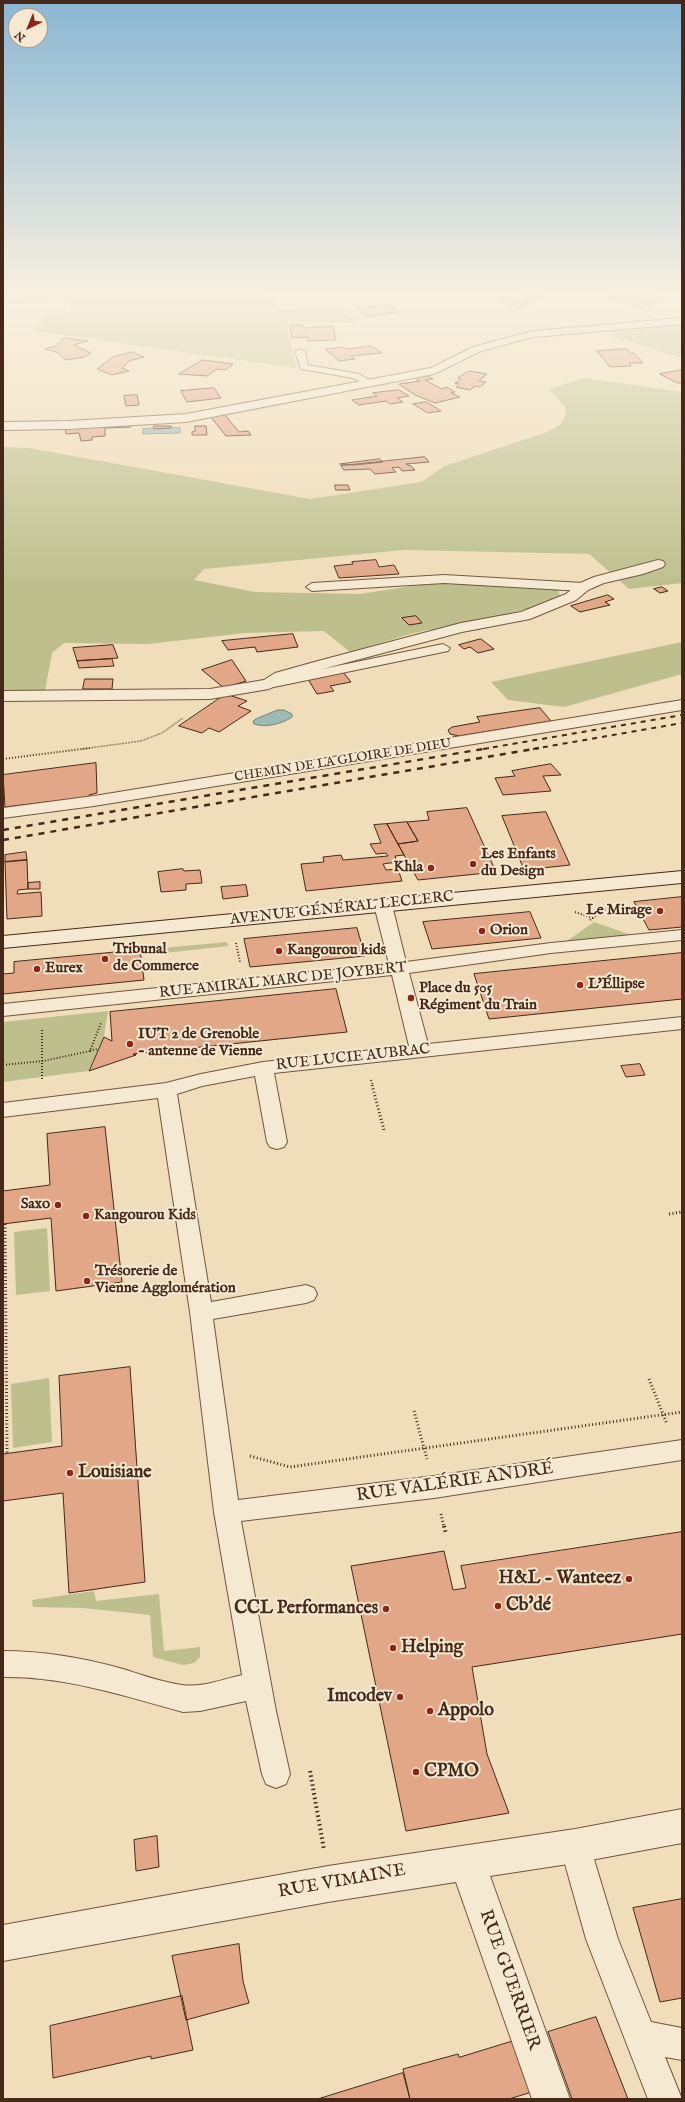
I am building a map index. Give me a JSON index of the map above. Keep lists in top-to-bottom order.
{
  "streets": {
    "street": [
      "CHEMIN DE LA GLOIRE DE DIEU",
      "AVENUE GÉNÉRAL LECLERC",
      "RUE VIMAINE",
      "RUE GUERRIER"
    ],
    "lane": ["RUE AMIRAL MARC DE JOYBERT", "RUE LUCIE AUBRAC", "RUE VALÉRIE ANDRÉ"]
  },
  "crossings": [
    ["RUE VIMAINE", "RUE GUERRIER"]
  ],
  "places": [
    "Les Enfants du Design",
    "Khla",
    "Le Mirage",
    "Orion",
    "Kangourou kids",
    "Tribunal de Commerce",
    "Eurex",
    "L'Éllipse",
    "Place du 505 Régiment du Train",
    "IUT 2 de Grenoble - antenne de Vienne",
    "Saxo",
    "Kangourou Kids",
    "Trésorerie de Vienne Agglomération",
    "Louisiane",
    "H&L - Wanteez",
    "Cb'dé",
    "CCL Performances",
    "Helping",
    "Imcodev",
    "Appolo",
    "CPMO"
  ],
  "north": "bottom left"
}
